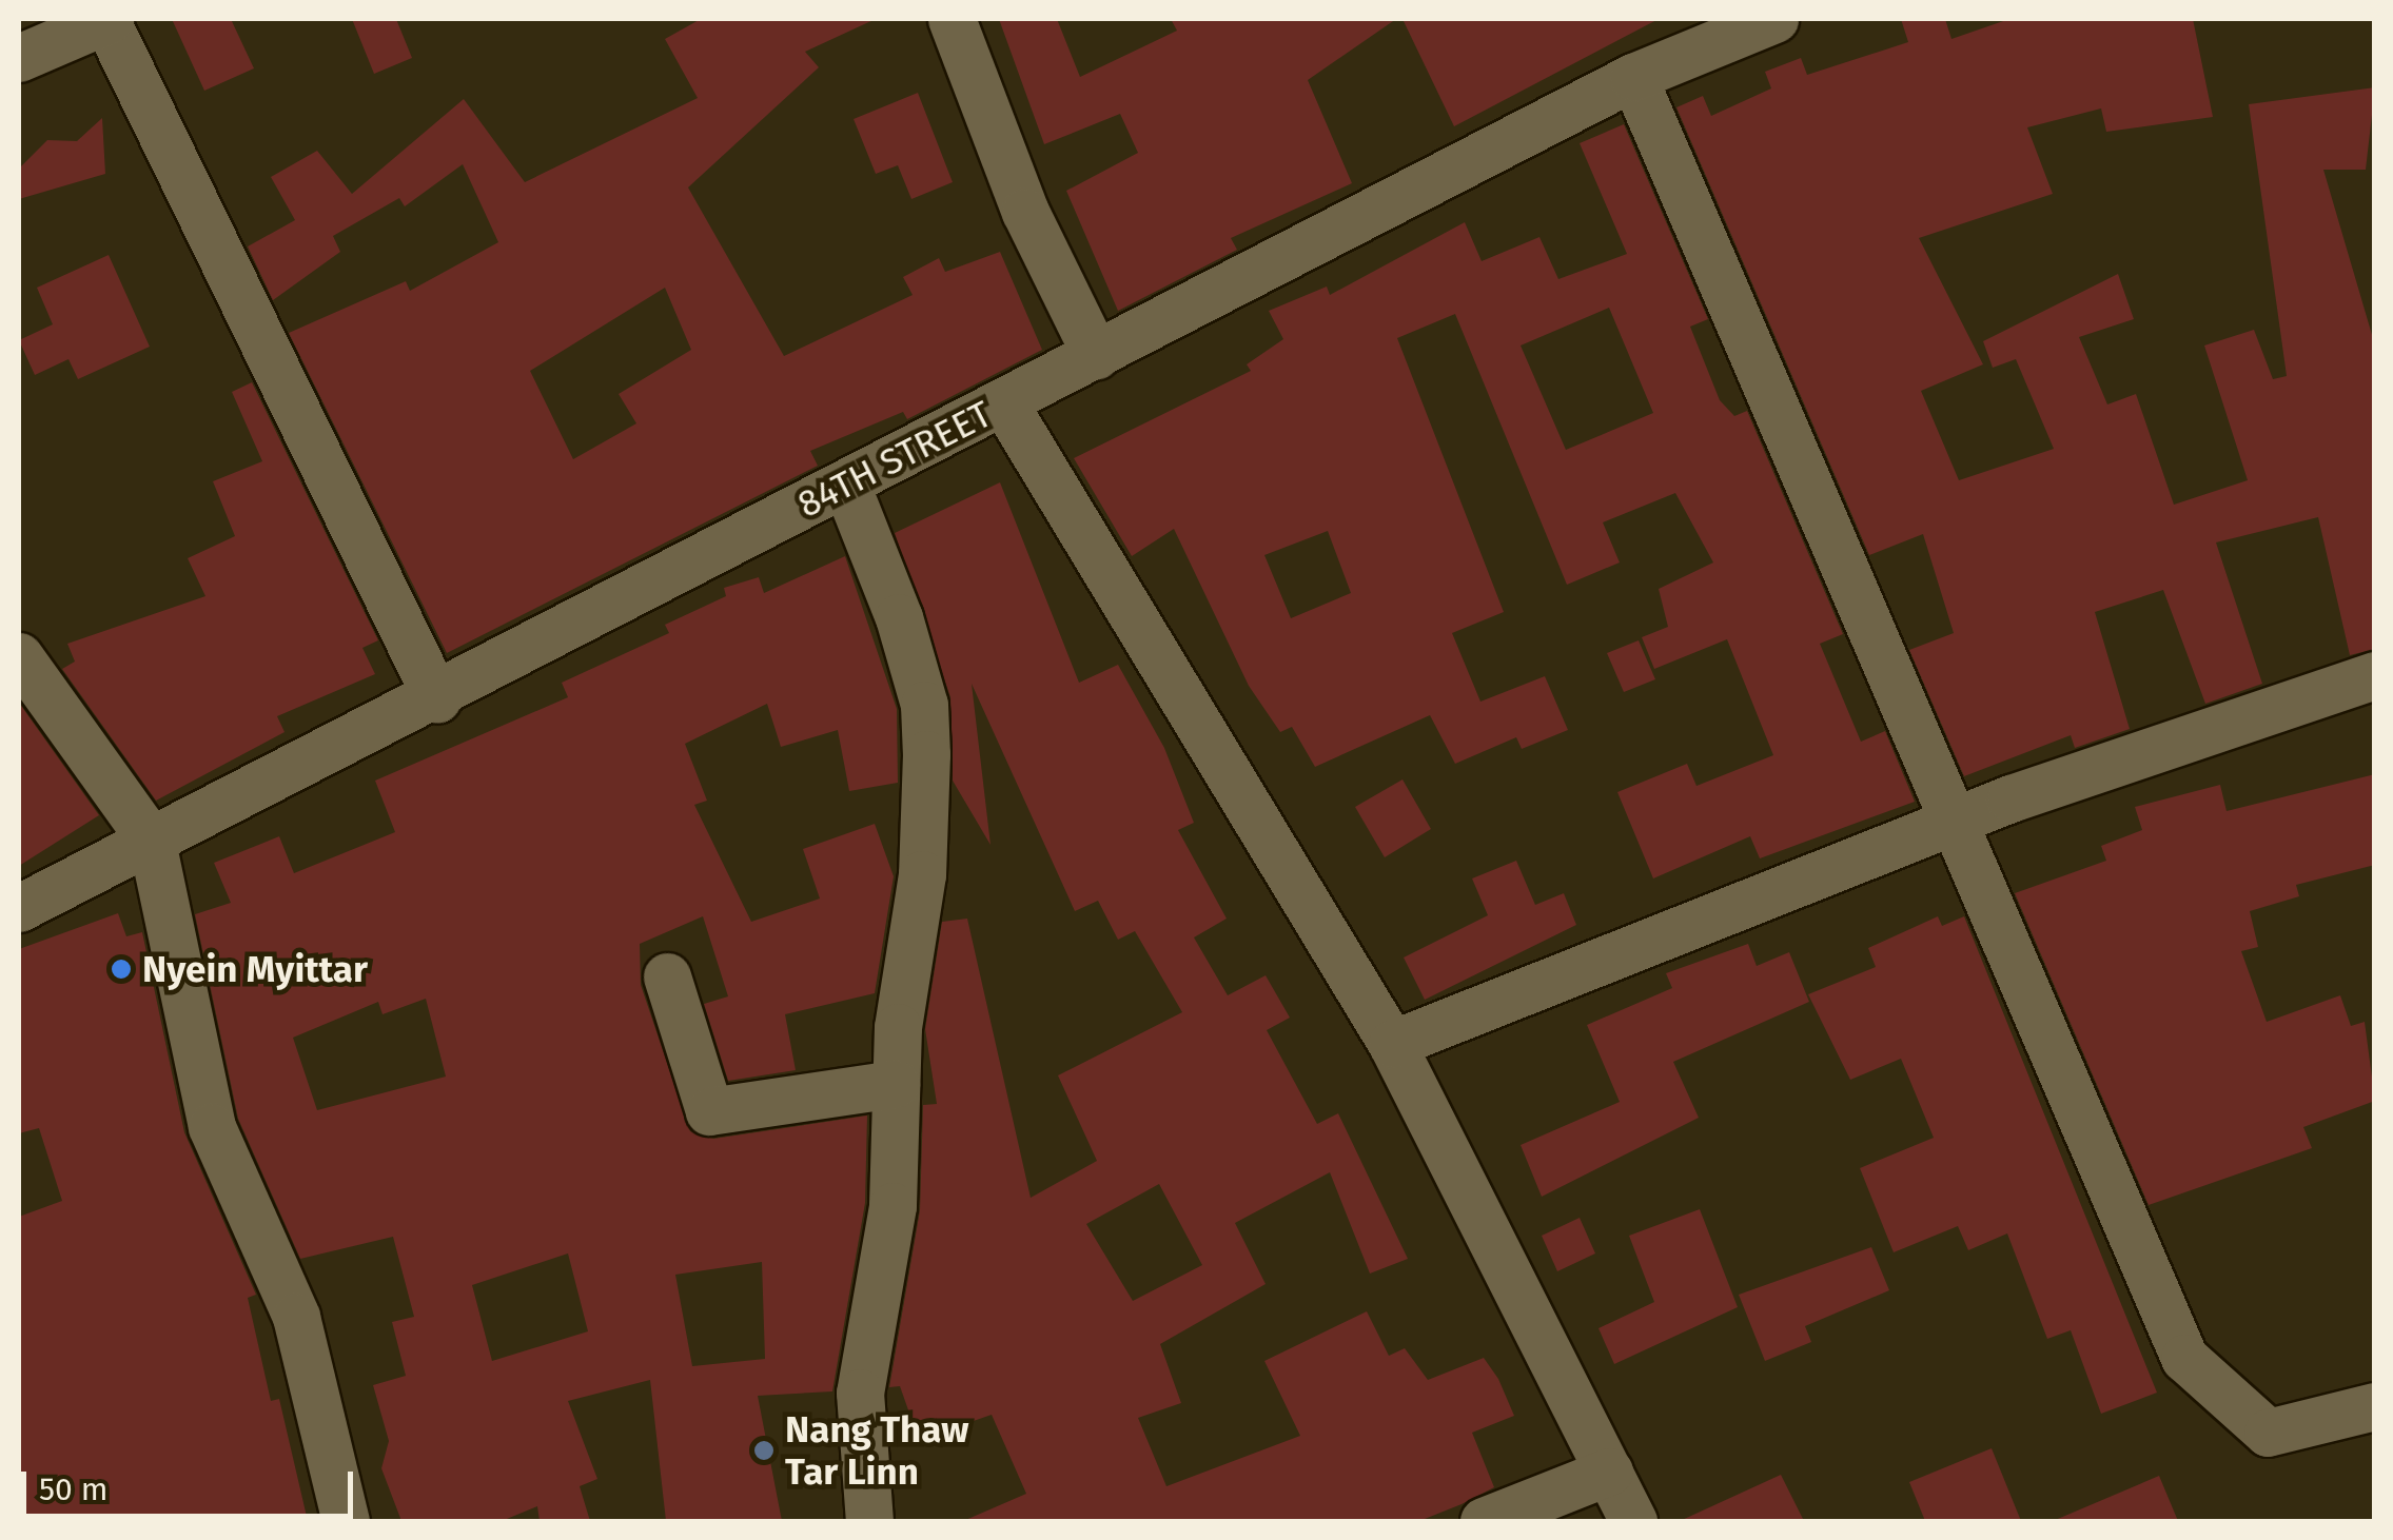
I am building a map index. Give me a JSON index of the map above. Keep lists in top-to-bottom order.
{
  "streets": {
    "street": ["84TH STREET"]
  },
  "places": ["Nyein Myittar", "Nang Thaw Tar Linn"],
  "scale_bar": "50 m"
}
